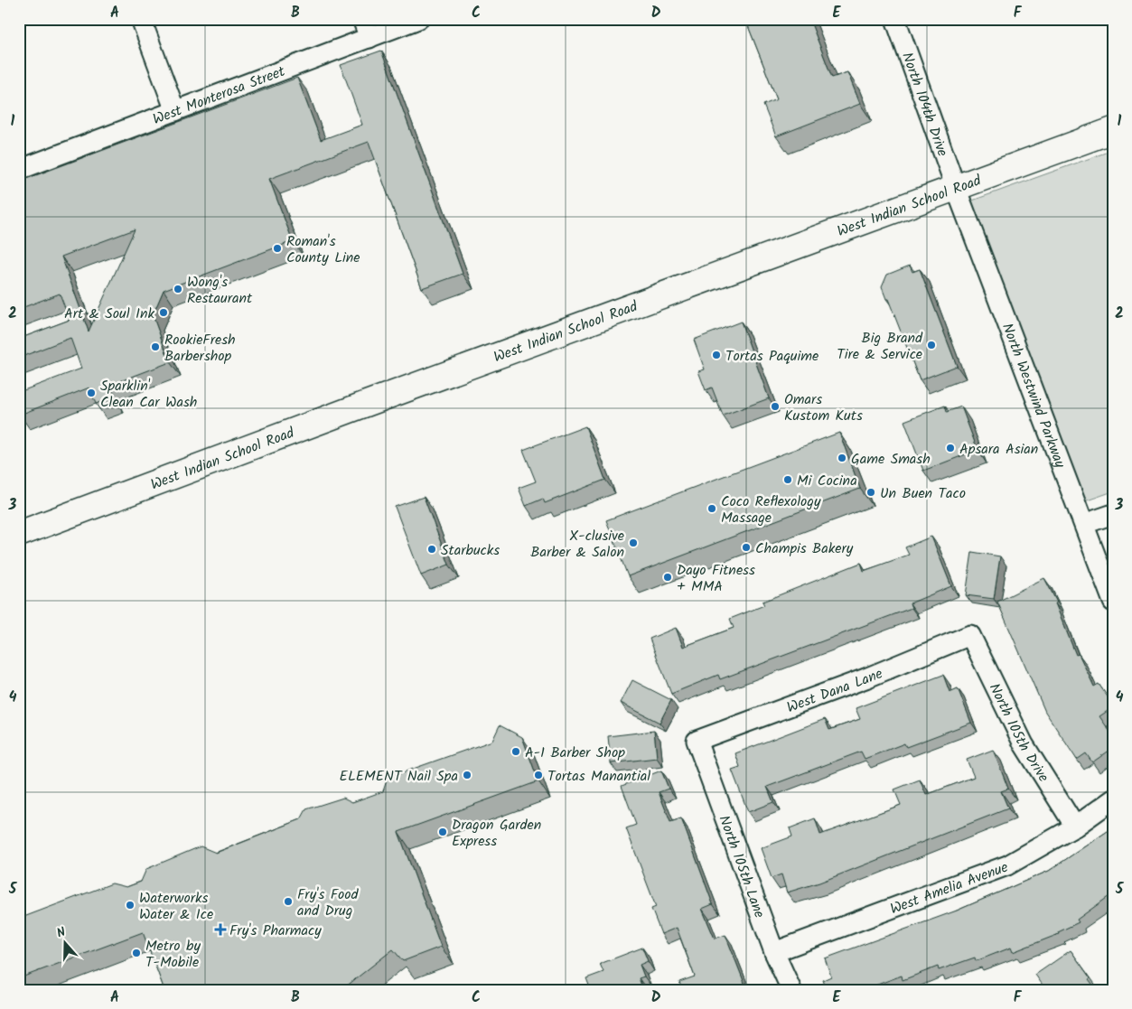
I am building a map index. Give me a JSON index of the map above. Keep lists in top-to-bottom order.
{
  "streets": {
    "main road": ["West Indian School Road"],
    "street": [
      "West Monterosa Street",
      "North 104th Drive",
      "North Westwind Parkway",
      "West Dana Lane",
      "North 105th Drive",
      "North 105th Lane",
      "West Amelia Avenue"
    ]
  },
  "crossings": [
    ["North 104th Drive", "West Indian School Road"],
    ["North 104th Drive", "North Westwind Parkway"],
    ["West Indian School Road", "North Westwind Parkway"],
    ["West Dana Lane", "North 105th Drive"],
    ["West Dana Lane", "North 105th Lane"],
    ["North 105th Drive", "West Amelia Avenue"],
    ["North 105th Lane", "West Amelia Avenue"]
  ],
  "places": {
    "other": [
      "Roman's County Line",
      "Wong's Restaurant",
      "Art & Soul Ink",
      "Big Brand Tire & Service",
      "RookieFresh Barbershop",
      "Tortas Paquime",
      "Sparklin' Clean Car Wash",
      "Omars Kustom Kuts",
      "Apsara Asian",
      "Game Smash",
      "Mi Cocina",
      "Un Buen Taco",
      "Coco Reflexology Massage",
      "X-clusive Barber & Salon",
      "Champis Bakery",
      "Starbucks",
      "Dayo Fitness + MMA",
      "A-1 Barber Shop",
      "ELEMENT Nail Spa",
      "Tortas Manantial",
      "Dragon Garden Express",
      "Fry's Food and Drug",
      "Waterworks Water & Ice",
      "Metro by T-Mobile"
    ],
    "health": ["Fry's Pharmacy"]
  },
  "north": "top",
  "grid": {
    "columns": [
      "A",
      "B",
      "C",
      "D",
      "E",
      "F"
    ],
    "rows": [
      "1",
      "2",
      "3",
      "4",
      "5"
    ]
  }
}
